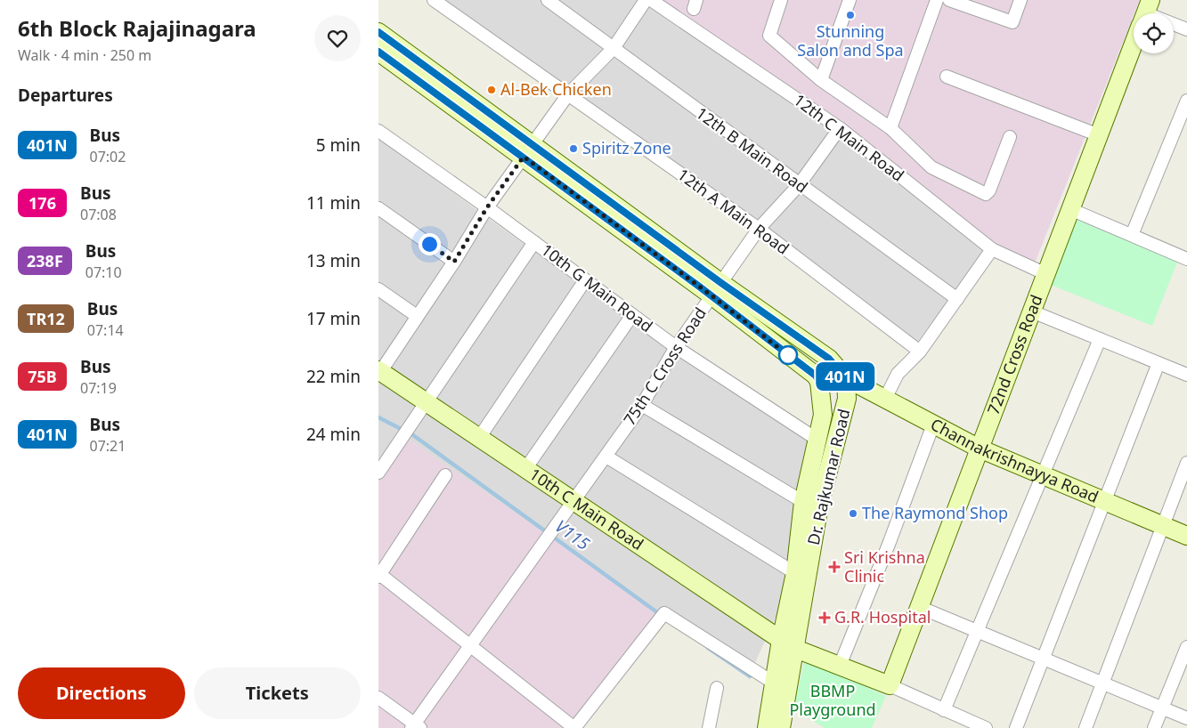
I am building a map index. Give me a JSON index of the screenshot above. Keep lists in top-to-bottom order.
{
  "streets": {
    "street": [
      "12th C Main Road",
      "12th B Main Road",
      "12th A Main Road",
      "10th G Main Road",
      "72nd Cross Road",
      "75th C Cross Road",
      "Channakrishnayya Road",
      "Dr. Rajkumar Road",
      "10th C Main Road"
    ]
  },
  "crossings": [
    ["12th C Main Road", "72nd Cross Road"],
    ["12th C Main Road", "75th C Cross Road"],
    ["12th B Main Road", "75th C Cross Road"],
    ["12th A Main Road", "75th C Cross Road"],
    ["10th G Main Road", "75th C Cross Road"],
    ["10th G Main Road", "Dr. Rajkumar Road"],
    ["72nd Cross Road", "Channakrishnayya Road"],
    ["72nd Cross Road", "10th C Main Road"],
    ["75th C Cross Road", "10th C Main Road"],
    ["Channakrishnayya Road", "Dr. Rajkumar Road"],
    ["Dr. Rajkumar Road", "10th C Main Road"]
  ],
  "water": ["V115"],
  "parks": ["BBMP Playground"],
  "places": {
    "other": [
      "Stunning Salon and Spa",
      "Al-Bek Chicken",
      "Spiritz Zone",
      "The Raymond Shop"
    ],
    "health": ["Sri Krishna Clinic", "G.R. Hospital"]
  },
  "lines": ["bus line 401N"],
  "page": {
    "heading": [
      ["6th Block Rajajinagara", "Walk · 4 min · 250 m"],
      "Departures"
    ],
    "on_map": "401N",
    "list": [
      {
        "mark": "401N",
        "name": "Bus",
        "note": "07:02",
        "value": "5 min"
      },
      {
        "mark": "176",
        "name": "Bus",
        "note": "07:08",
        "value": "11 min"
      },
      {
        "mark": "238F",
        "name": "Bus",
        "note": "07:10",
        "value": "13 min"
      },
      {
        "mark": "TR12",
        "name": "Bus",
        "note": "07:14",
        "value": "17 min"
      },
      {
        "mark": "75B",
        "name": "Bus",
        "note": "07:19",
        "value": "22 min"
      },
      {
        "mark": "401N",
        "name": "Bus",
        "note": "07:21",
        "value": "24 min"
      }
    ],
    "buttons": ["Directions", "Tickets"]
  }
}
